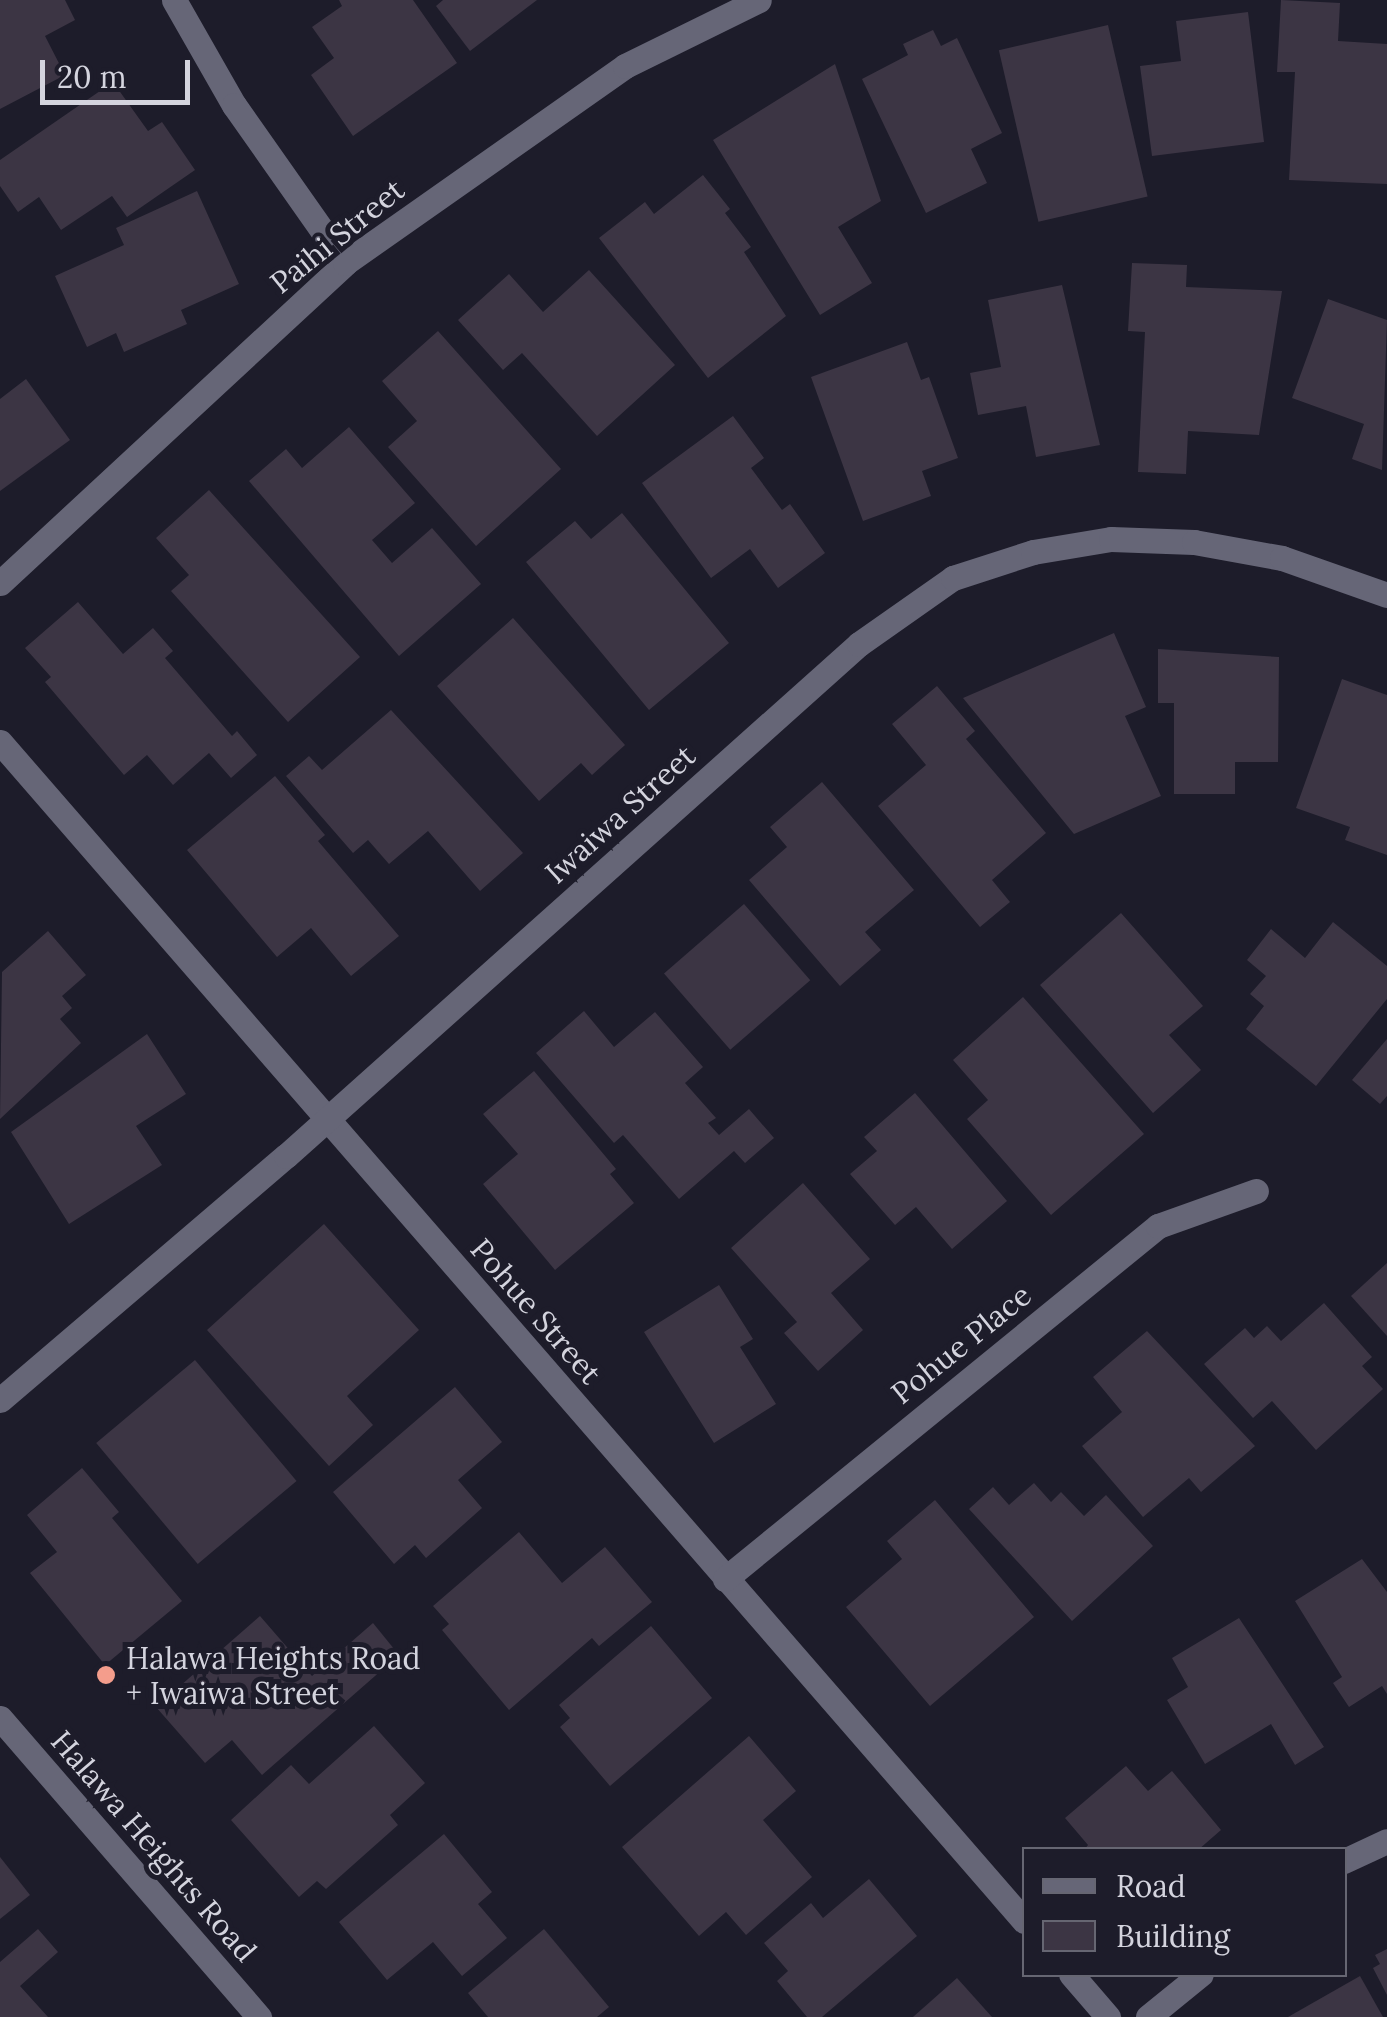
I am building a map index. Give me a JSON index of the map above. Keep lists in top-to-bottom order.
{
  "streets": {
    "street": [
      "Paihi Street",
      "Iwaiwa Street",
      "Pohue Street",
      "Pohue Place",
      "Halawa Heights Road"
    ]
  },
  "crossings": [
    ["Iwaiwa Street", "Pohue Street"],
    ["Pohue Street", "Pohue Place"]
  ],
  "places": ["Halawa Heights Road + Iwaiwa Street"],
  "legend": ["Road", "Building"],
  "scale_bar": "20 m"
}
